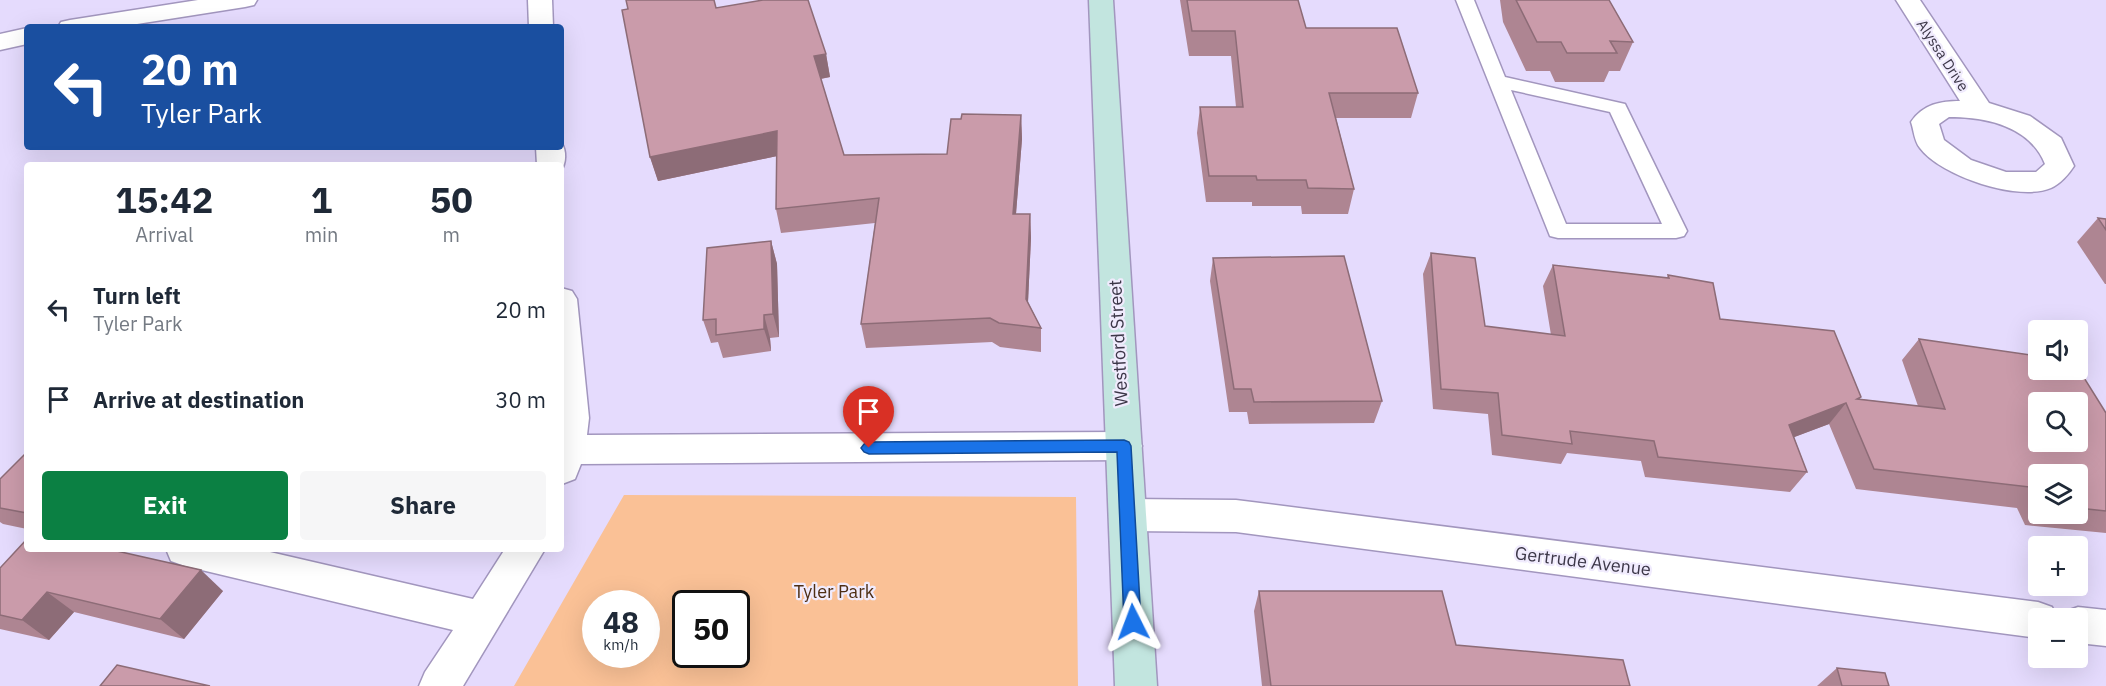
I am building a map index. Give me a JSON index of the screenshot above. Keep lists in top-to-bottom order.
{
  "streets": {
    "main road": ["Westford Street"],
    "street": ["Alyssa Drive", "Gertrude Avenue"]
  },
  "crossings": [
    ["Westford Street", "Gertrude Avenue"]
  ],
  "parks": ["Tyler Park"],
  "page": {
    "turn": ["20 m", "Tyler Park"],
    "eta": [
      "15:42",
      "Arrival",
      "1",
      "min",
      "50",
      "m"
    ],
    "list": [
      {
        "name": "Turn left",
        "note": "Tyler Park",
        "value": "20 m"
      },
      {
        "name": "Arrive at destination",
        "value": "30 m"
      }
    ],
    "map_buttons": ["+", "−"],
    "buttons": ["Exit", "Share"],
    "speed": "48 km/h",
    "limit": "50"
  }
}
